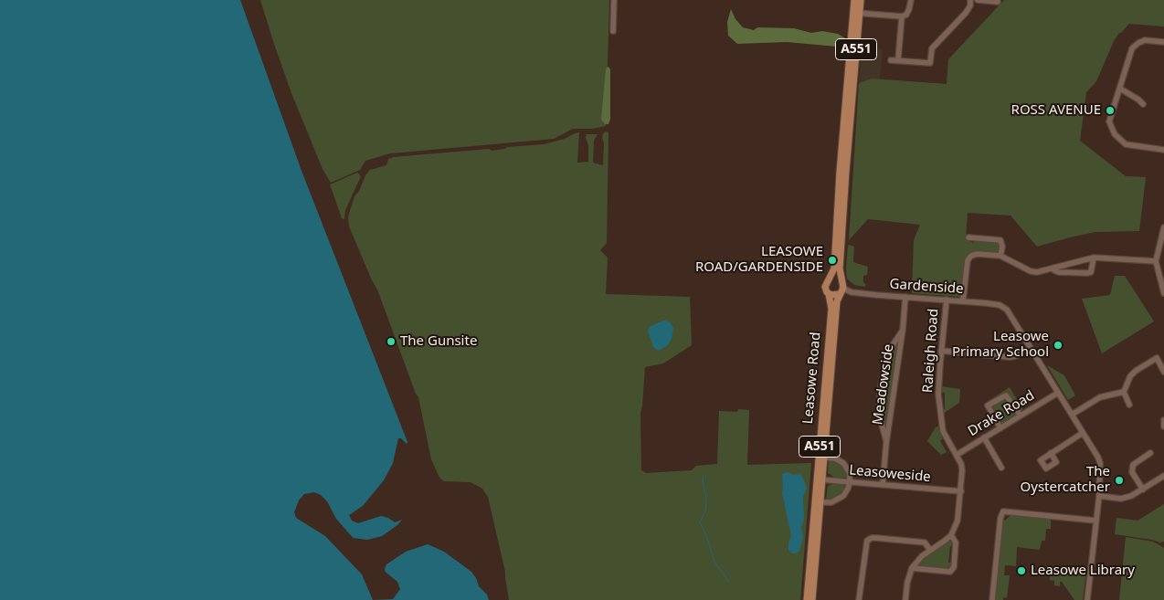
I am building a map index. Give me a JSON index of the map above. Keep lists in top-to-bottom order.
{
  "streets": {
    "main road": ["A551", "Leasowe Road"],
    "street": [
      "Gardenside",
      "Raleigh Road",
      "Meadowside",
      "Drake Road",
      "Leasoweside"
    ]
  },
  "crossings": [
    ["A551", "Gardenside"],
    ["A551", "Leasowe Road"],
    ["Gardenside", "Raleigh Road"],
    ["Gardenside", "Leasowe Road"],
    ["Gardenside", "Meadowside"],
    ["Raleigh Road", "Drake Road"],
    ["Raleigh Road", "Leasoweside"],
    ["Leasowe Road", "Leasoweside"],
    ["Meadowside", "Leasoweside"]
  ],
  "places": [
    "ROSS AVENUE",
    "LEASOWE ROAD/GARDENSIDE",
    "The Gunsite",
    "Leasowe Primary School",
    "The Oystercatcher",
    "Leasowe Library"
  ]
}
